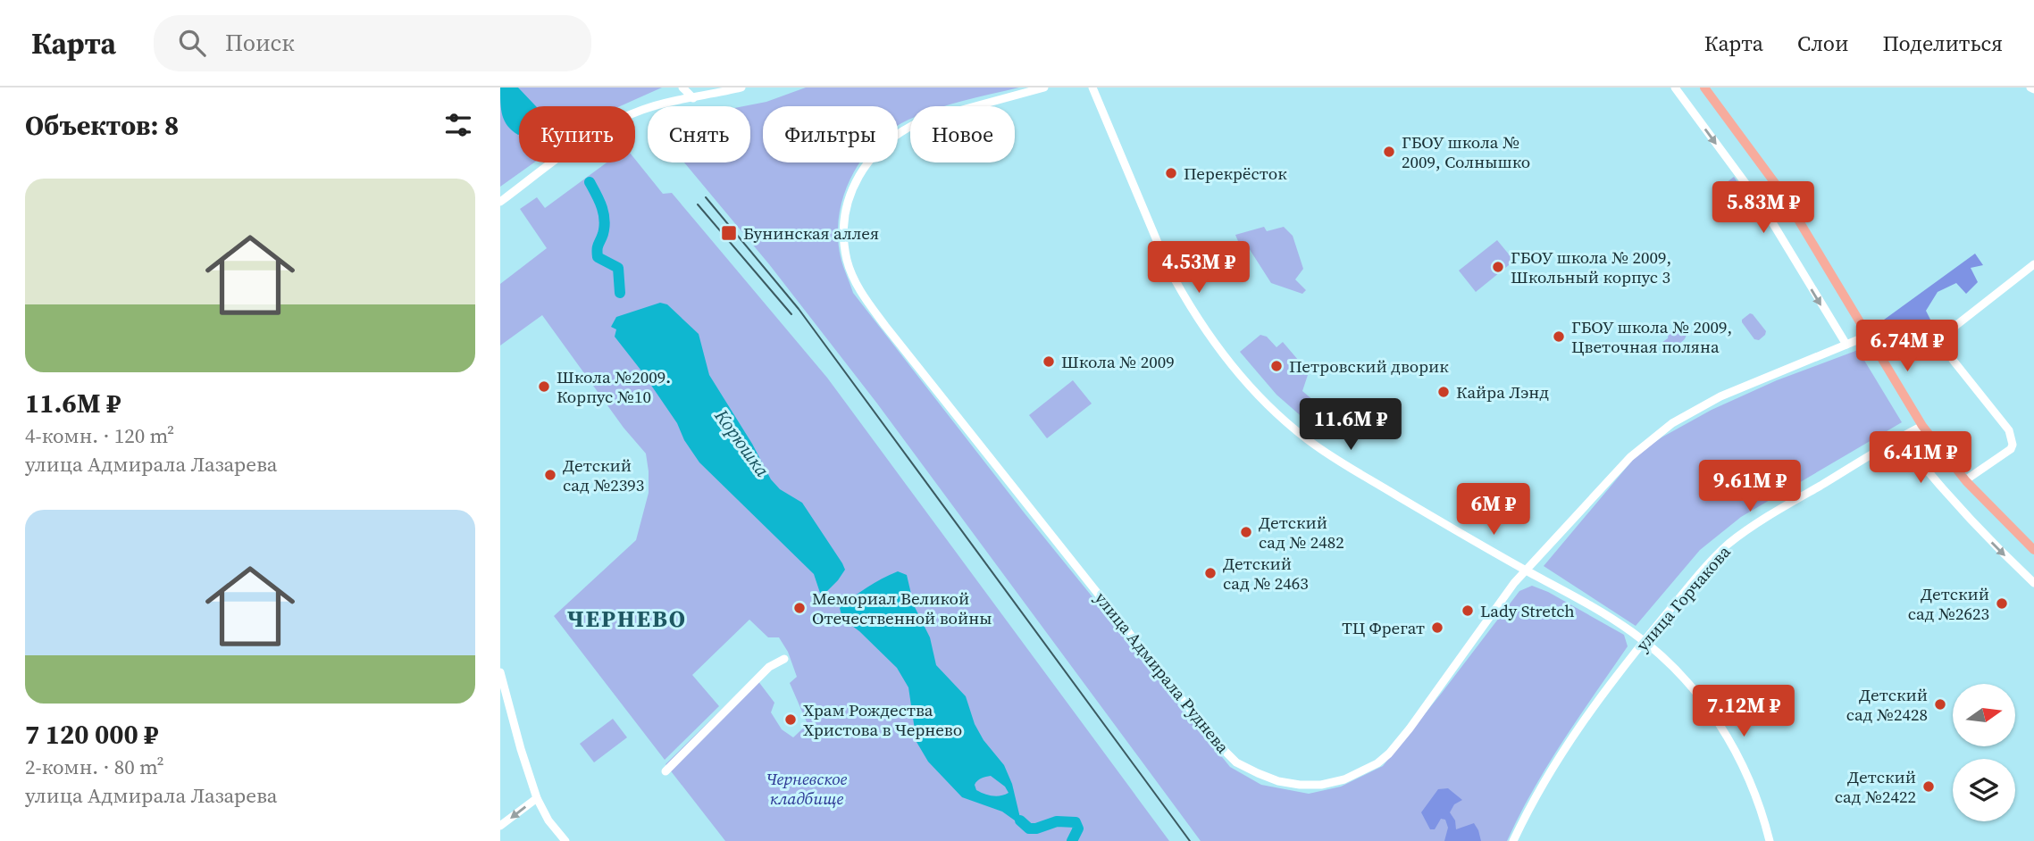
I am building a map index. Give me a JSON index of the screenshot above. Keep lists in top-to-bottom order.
{
  "streets": {
    "street": ["улица Горчакова", "улица Адмирала Руднева"]
  },
  "districts": ["ЧЕРНЕВО"],
  "water": ["Корюшка"],
  "parks": ["Черневское кладбище"],
  "places": {
    "other": [
      "ГБОУ школа № 2009, Солнышко",
      "Перекрёсток",
      "ГБОУ школа № 2009, Школьный корпус 3",
      "ГБОУ школа № 2009, Цветочная поляна",
      "Школа № 2009",
      "Петровский дворик",
      "Школа №2009. Корпус №10",
      "Кайра Лэнд",
      "Детский сад №2393",
      "Детский сад № 2482",
      "Детский сад № 2463",
      "Детский сад №2623",
      "Мемориал Великой Отечественной войны",
      "Lady Stretch",
      "ТЦ Фрегат",
      "Детский сад №2428",
      "Храм Рождества Христова в Чернево",
      "Детский сад №2422"
    ],
    "transit": ["Бунинская аллея"]
  },
  "north": "right",
  "page": {
    "header": "Карта",
    "search": "Поиск",
    "nav": ["Карта", "Слои", "Поделиться"],
    "heading": "Объектов: 8",
    "chip": [
      "Купить",
      "Снять",
      "Фильтры",
      "Новое"
    ],
    "list": [
      {
        "name": "11.6M ₽",
        "note": "4-комн. · 120 m² · улица Адмирала Лазарева"
      },
      {
        "name": "7 120 000 ₽",
        "note": "2-комн. · 80 m² · улица Адмирала Лазарева"
      }
    ],
    "price": [
      "5.83M ₽",
      "4.53M ₽",
      "6.74M ₽",
      "11.6M ₽",
      "6.41M ₽",
      "9.61M ₽",
      "6M ₽",
      "7.12M ₽"
    ]
  }
}
